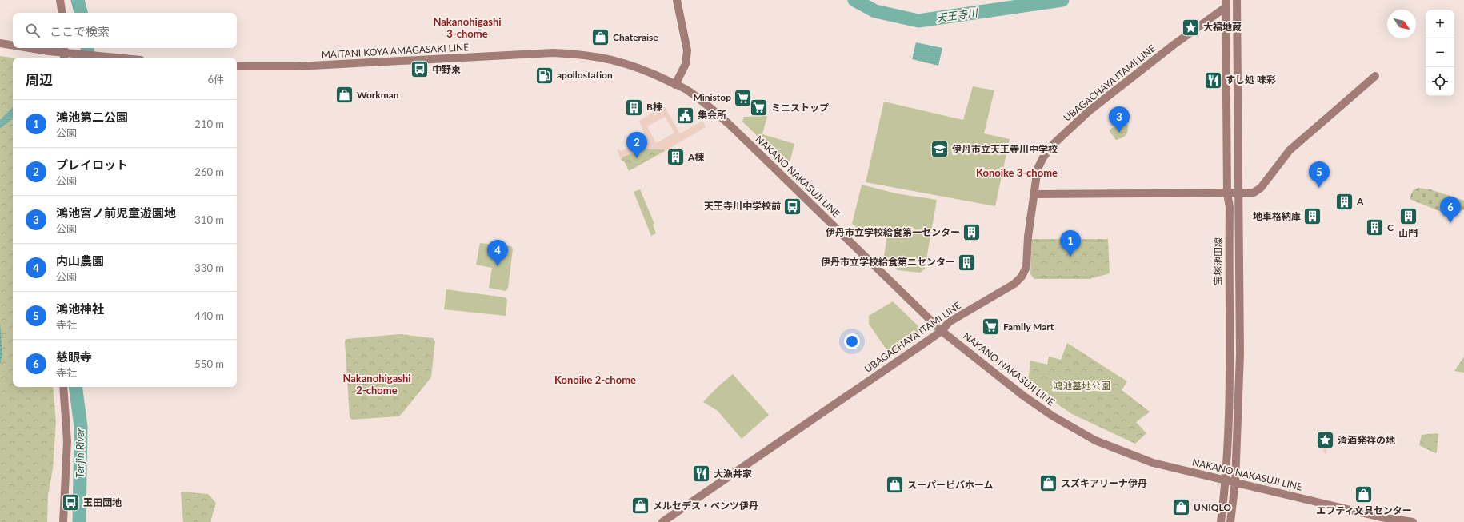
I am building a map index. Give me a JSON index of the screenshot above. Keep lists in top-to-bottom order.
{
  "streets": {
    "main road": [
      "MAITANI KOYA AMAGASAKI LINE",
      "UBAGACHAYA ITAMI LINE",
      "NAKANO NAKASUJI LINE",
      "宝塚池田線"
    ]
  },
  "crossings": [
    ["MAITANI KOYA AMAGASAKI LINE", "NAKANO NAKASUJI LINE"],
    ["UBAGACHAYA ITAMI LINE", "NAKANO NAKASUJI LINE"],
    ["UBAGACHAYA ITAMI LINE", "宝塚池田線"],
    ["NAKANO NAKASUJI LINE", "宝塚池田線"]
  ],
  "districts": [
    "Nakanohigashi 3-chome",
    "Konoike 3-chome",
    "Nakanohigashi 2-chome",
    "Konoike 2-chome"
  ],
  "water": ["天王寺川", "Tenjin River"],
  "parks": ["鴻池墓地公園"],
  "places": {
    "place": ["大福地蔵", "清酒発祥の地"],
    "shop": [
      "Chateraise",
      "Workman",
      "スズキアリーナ伊丹",
      "スーパービバホーム",
      "エフティ文具センター",
      "メルセデス・ベンツ伊丹",
      "UNIQLO"
    ],
    "bus stop": ["中野東", "天王寺川中学校前", "玉田団地"],
    "fuel station": ["apollostation"],
    "restaurant": ["すし処 味彩", "大漁丼家"],
    "supermarket": ["Ministop", "ミニストップ", "Family Mart"],
    "building": [
      "B棟",
      "A棟",
      "A",
      "地車格納庫",
      "山門",
      "C",
      "伊丹市立学校給食第一センター",
      "伊丹市立学校給食第ニセンター"
    ],
    "public building": ["集会所"],
    "school or university": ["伊丹市立天王寺川中学校"]
  },
  "north": "bottom right",
  "page": {
    "map_buttons": ["+", "−"],
    "search": "ここで検索",
    "heading": ["周辺", "6件"],
    "list": [
      {
        "mark": "1",
        "name": "鴻池第二公園",
        "note": "公園",
        "value": "210 m"
      },
      {
        "mark": "2",
        "name": "プレイロット",
        "note": "公園",
        "value": "260 m"
      },
      {
        "mark": "3",
        "name": "鴻池宮ノ前児童遊園地",
        "note": "公園",
        "value": "310 m"
      },
      {
        "mark": "4",
        "name": "内山農園",
        "note": "公園",
        "value": "330 m"
      },
      {
        "mark": "5",
        "name": "鴻池神社",
        "note": "寺社",
        "value": "440 m"
      },
      {
        "mark": "6",
        "name": "慈眼寺",
        "note": "寺社",
        "value": "550 m"
      }
    ],
    "pins": [
      "3",
      "2",
      "5",
      "6",
      "1",
      "4"
    ]
  }
}
